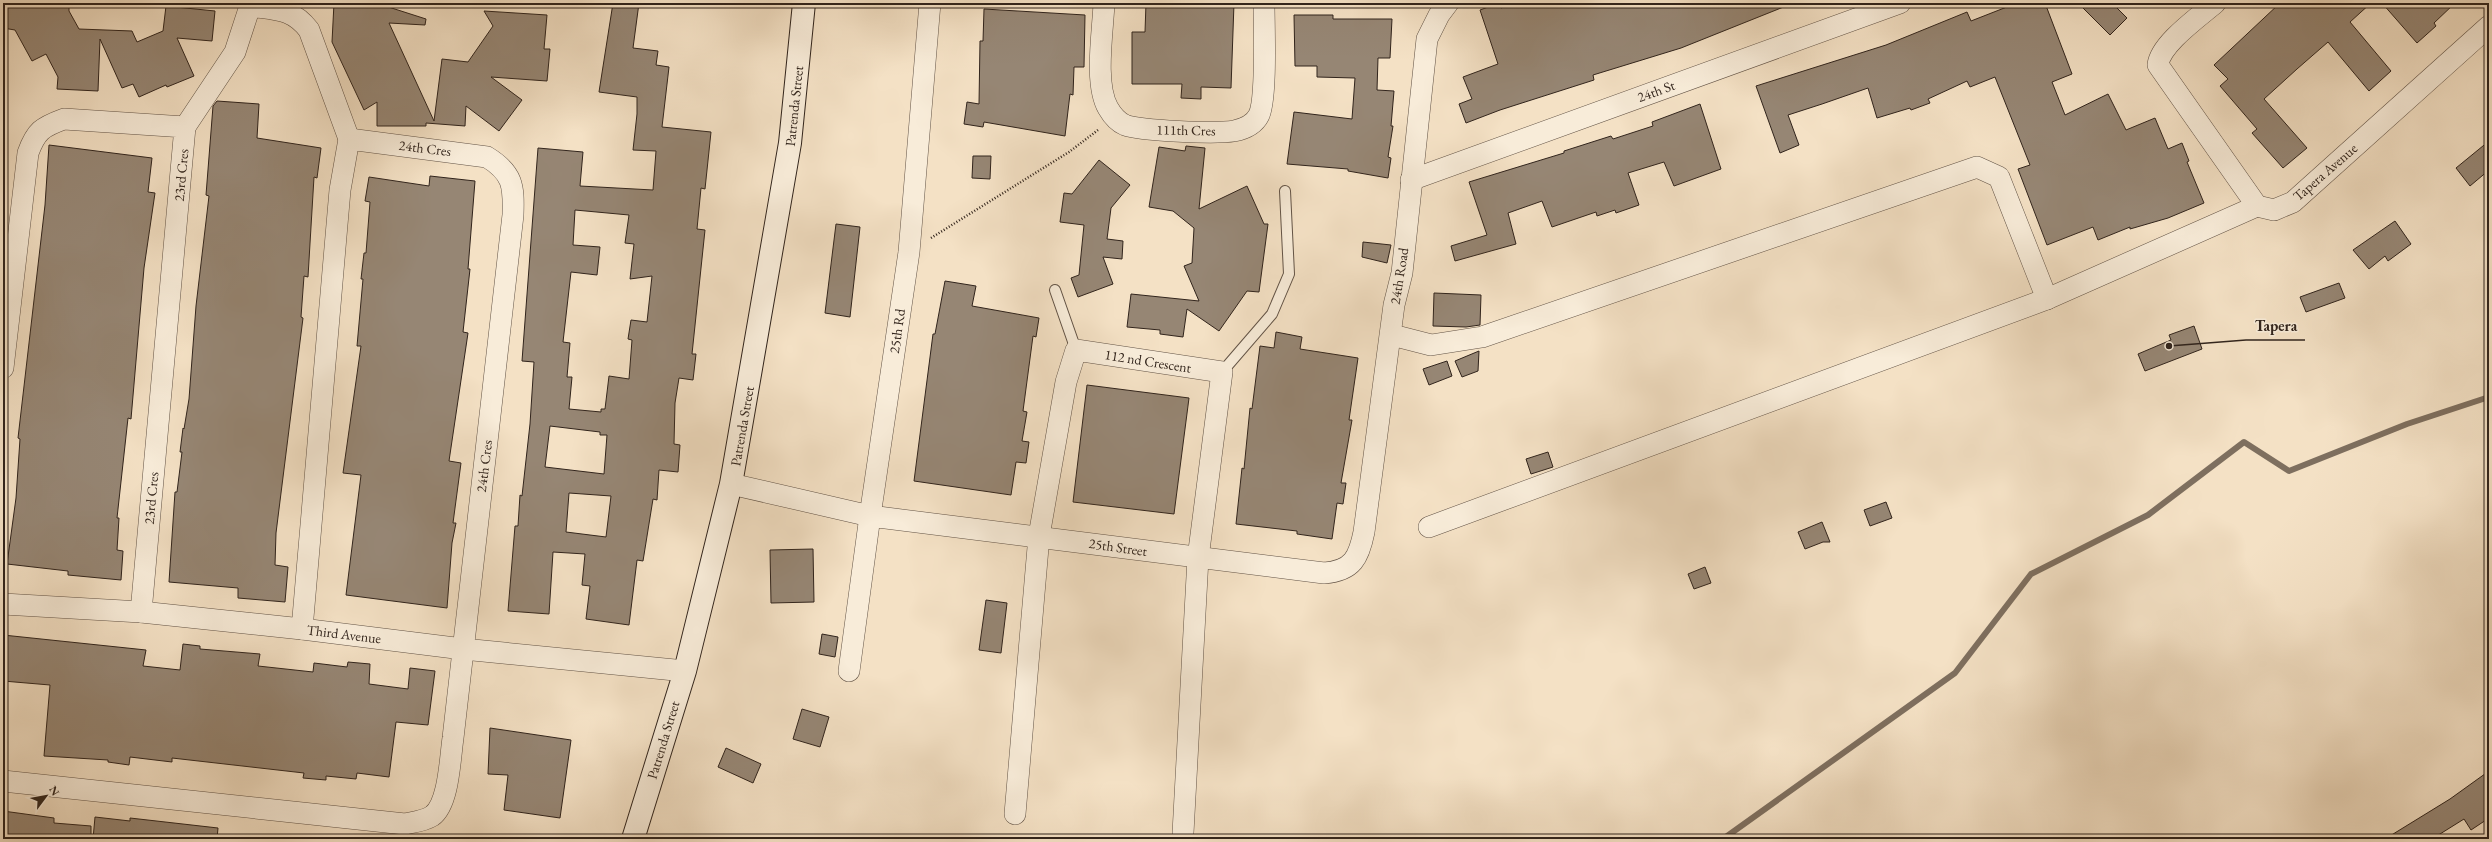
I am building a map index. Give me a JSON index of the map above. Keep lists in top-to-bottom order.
{
  "streets": {
    "street": [
      "24th St",
      "Patrenda Street",
      "111th Cres",
      "24th Cres",
      "Tapera Avenue",
      "23rd Cres",
      "24th Road",
      "25th Rd",
      "112 nd Crescent",
      "25th Street",
      "Third Avenue"
    ]
  },
  "crossings": [
    ["24th St", "24th Road"],
    ["Patrenda Street", "Third Avenue"],
    ["24th Cres", "Third Avenue"],
    ["23rd Cres", "Third Avenue"],
    ["24th Road", "25th Street"],
    ["25th Rd", "25th Street"]
  ],
  "places": ["Tapera"],
  "north": "top right"
}
